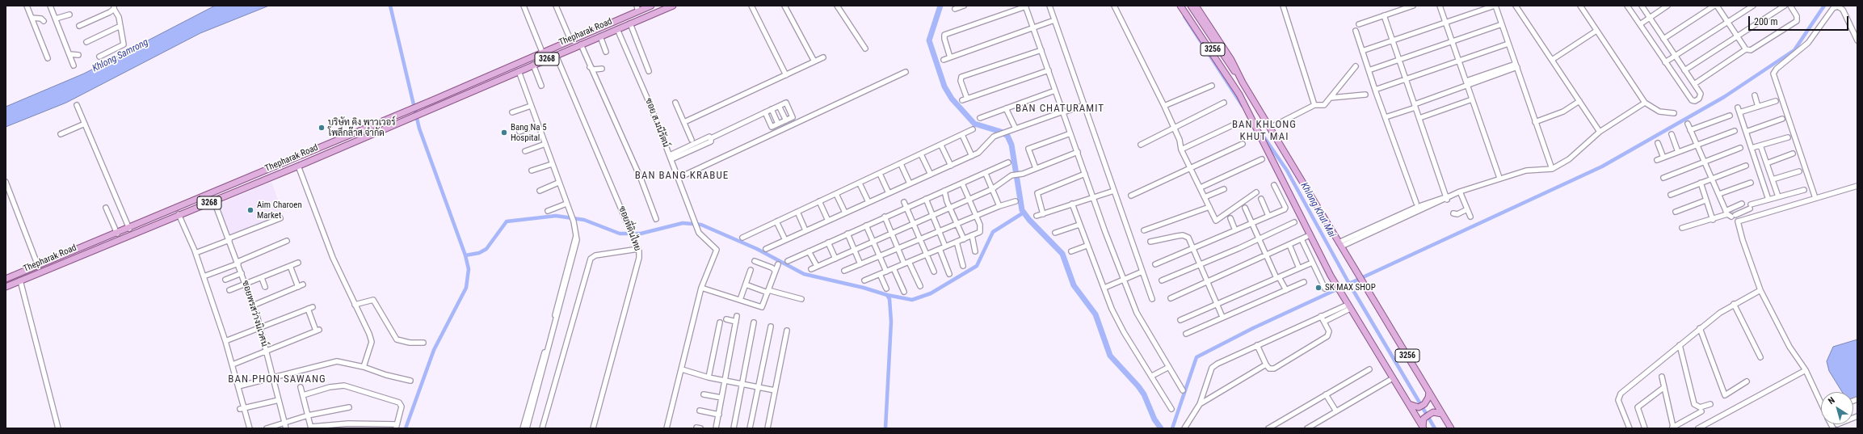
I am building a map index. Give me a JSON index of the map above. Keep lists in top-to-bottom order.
{
  "streets": {
    "main road": ["Thepharak Road", "3256", "3268"],
    "street": ["ซอย ส.มนีรัตน์", "ซอยที่ดินไทย", "ซอยพรสว่างนิเวศน์"]
  },
  "crossings": [
    ["Thepharak Road", "ซอย ส.มนีรัตน์"],
    ["Thepharak Road", "ซอยที่ดินไทย"],
    ["Thepharak Road", "ซอยพรสว่างนิเวศน์"]
  ],
  "districts": [
    "BAN CHATURAMIT",
    "BAN KHLONG KHUT MAI",
    "BAN BANG KRABUE",
    "BAN PHON SAWANG"
  ],
  "water": ["Khlong Samrong", "Khlong Khut Mai"],
  "places": [
    "บริษัท คิง พาวเวอร์ โพลีกล๊าส จำกัด",
    "Bang Na 5 Hospital",
    "Aim Charoen Market",
    "SK MAX SHOP"
  ],
  "scale_bar": "200 m",
  "north": "top left"
}
